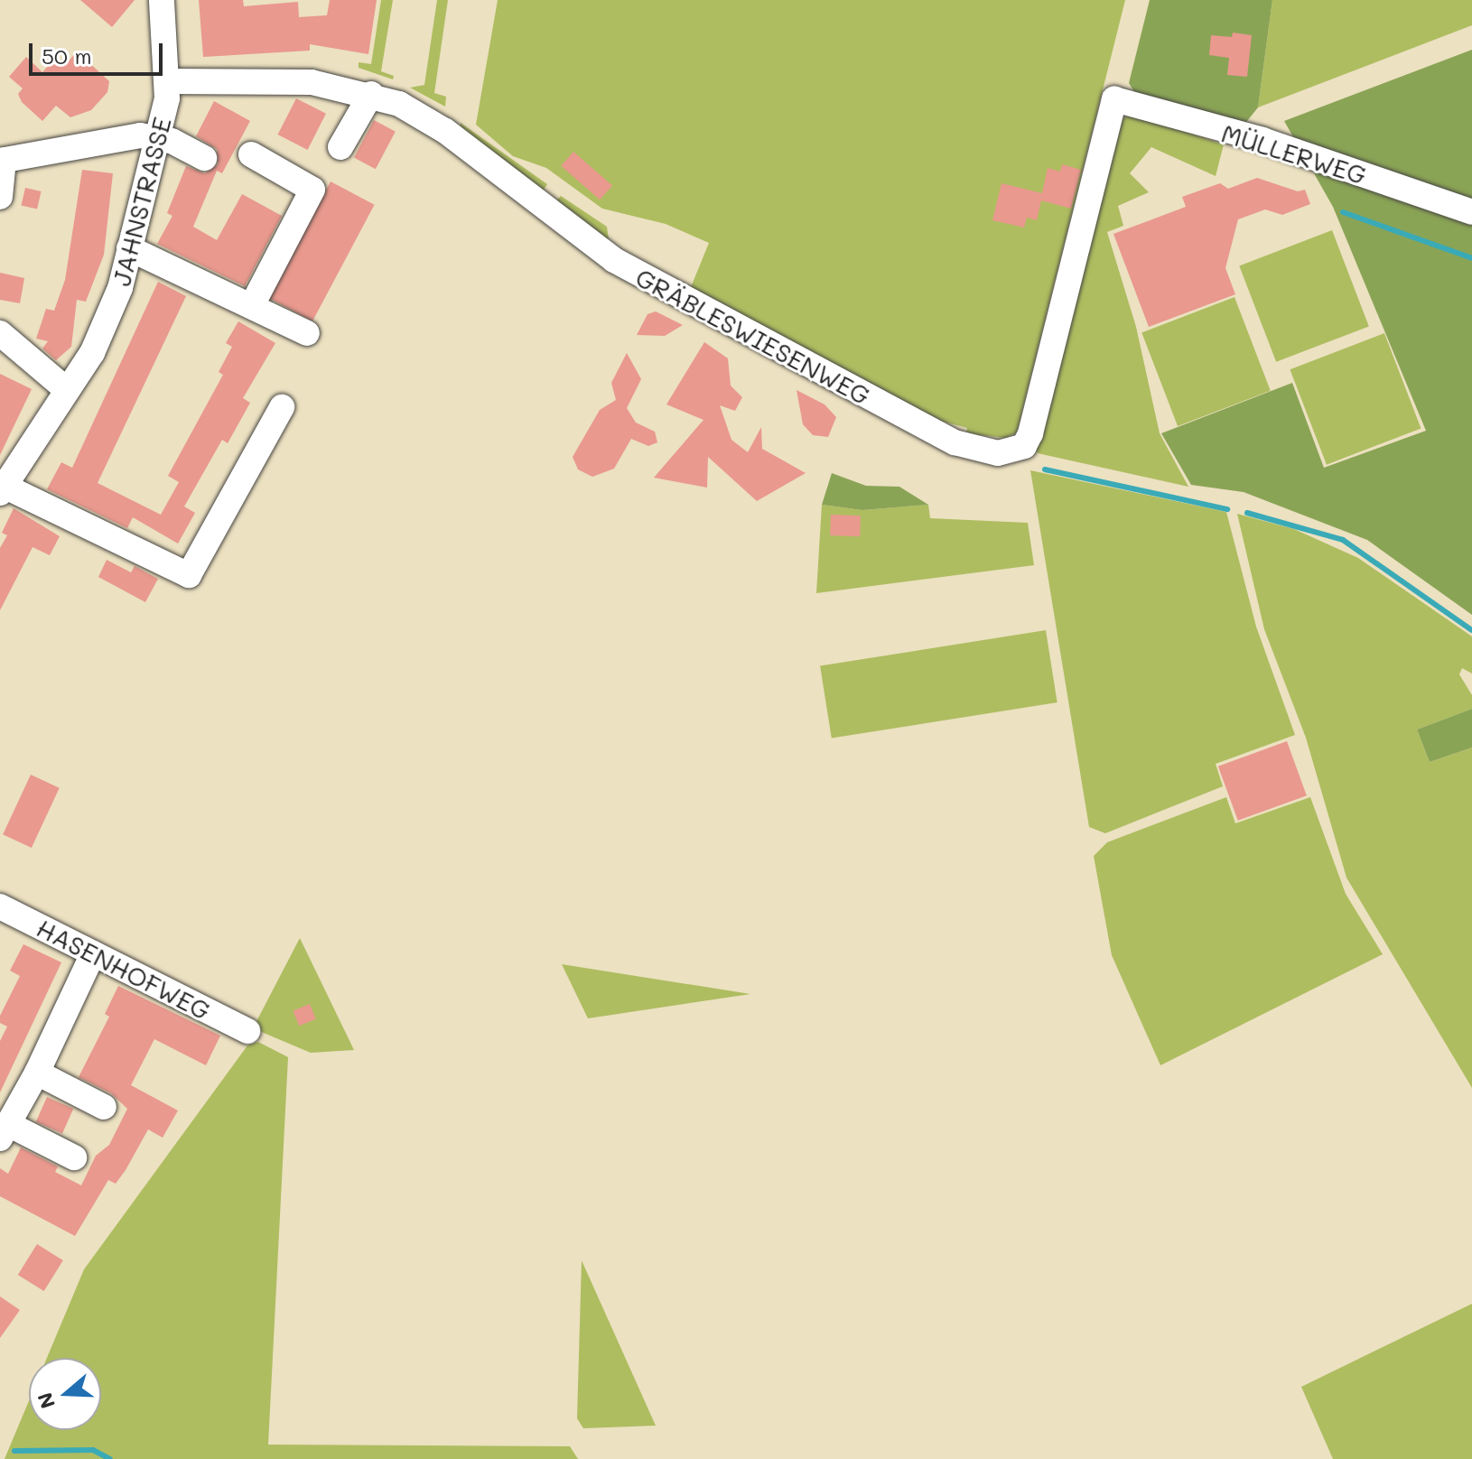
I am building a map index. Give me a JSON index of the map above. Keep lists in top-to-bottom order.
{
  "streets": {
    "street": [
      "MÜLLERWEG",
      "JAHNSTRASSE",
      "GRÄBLESWIESENWEG",
      "HASENHOFWEG"
    ]
  },
  "crossings": [
    ["MÜLLERWEG", "GRÄBLESWIESENWEG"],
    ["JAHNSTRASSE", "GRÄBLESWIESENWEG"]
  ],
  "scale_bar": "50 m",
  "north": "left"
}
